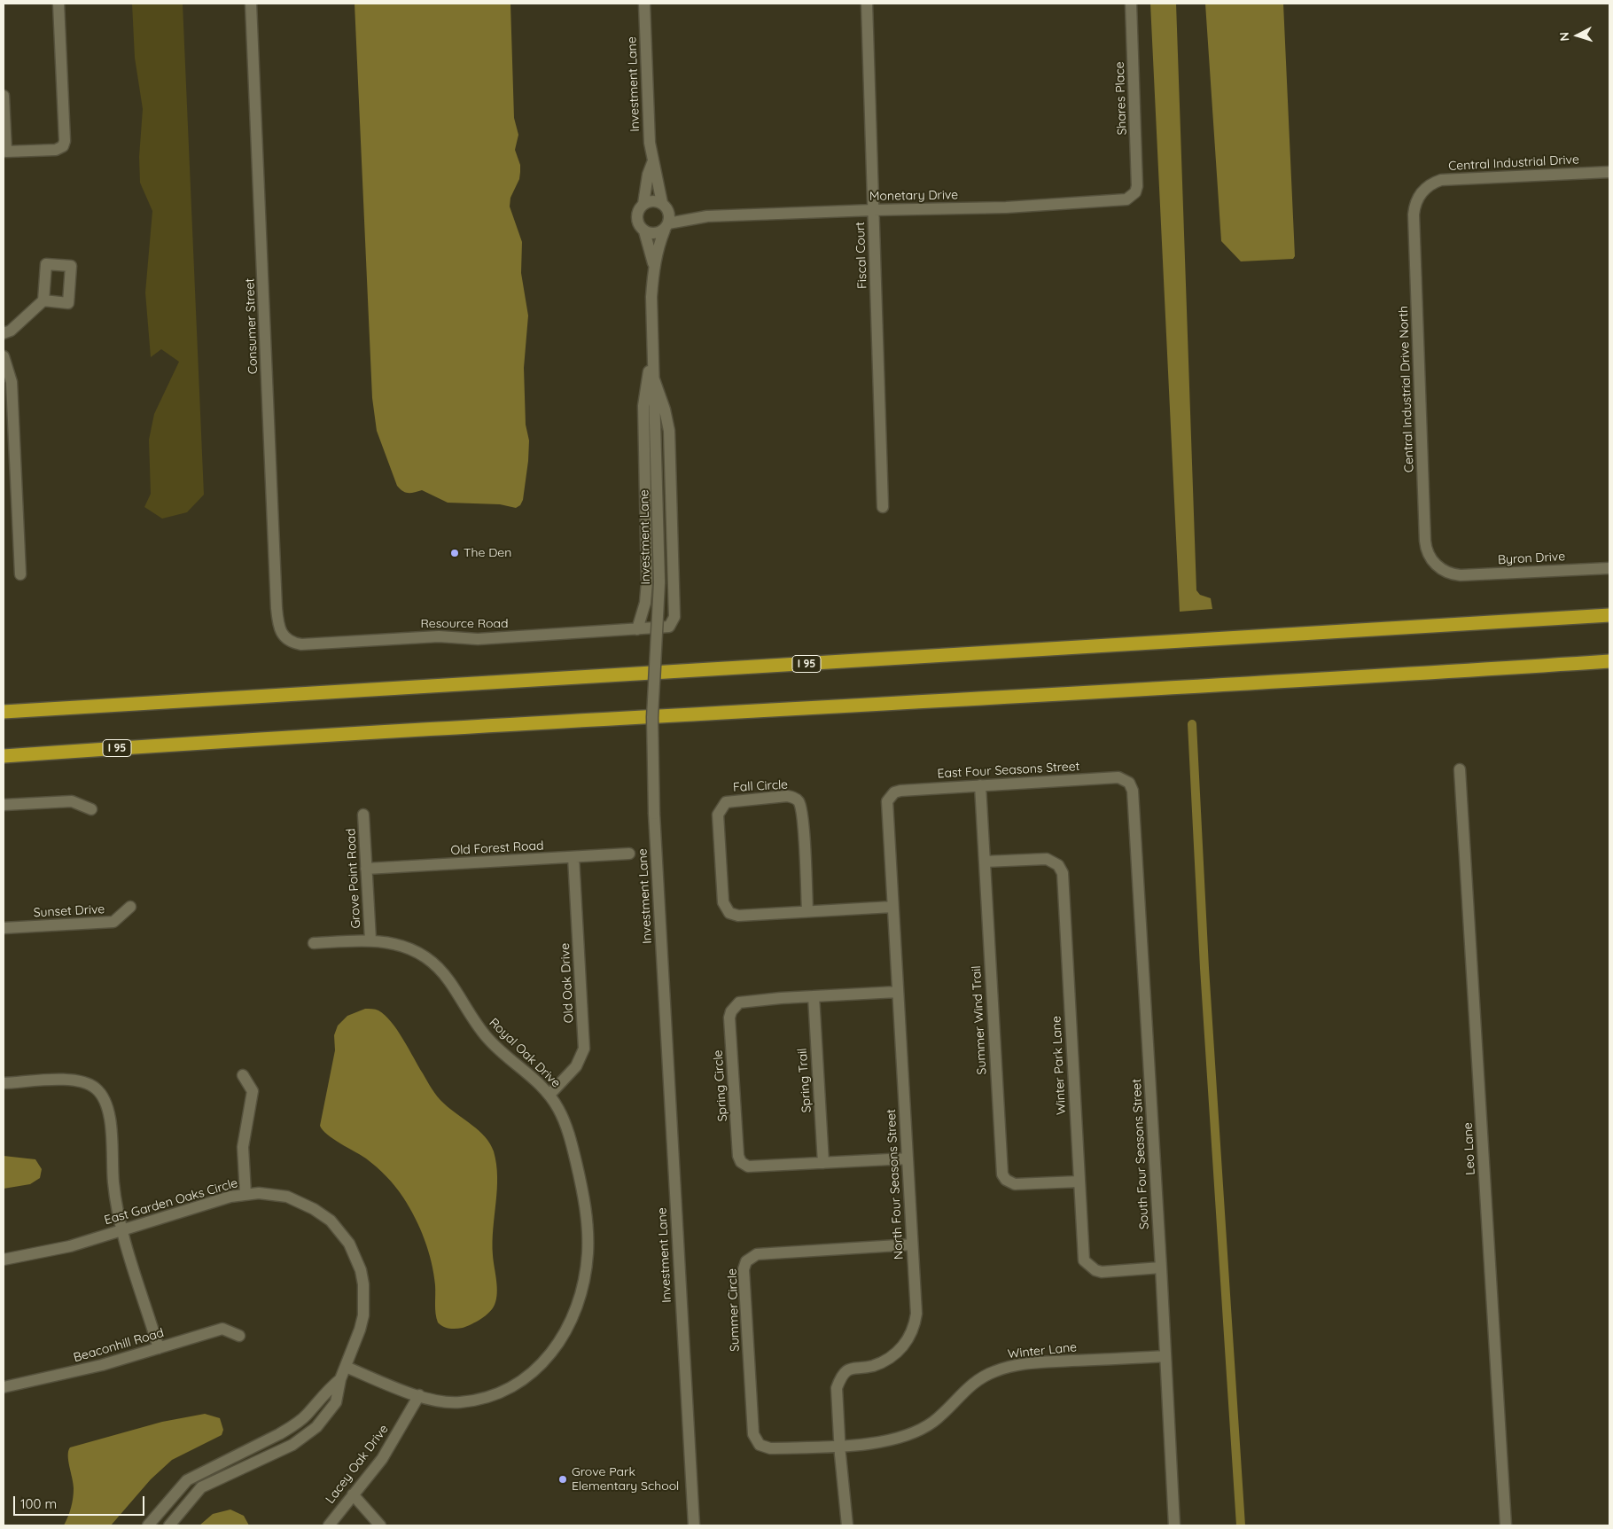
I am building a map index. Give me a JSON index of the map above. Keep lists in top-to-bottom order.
{
  "streets": {
    "highway": ["I 95"],
    "street": [
      "Investment Lane",
      "Shares Place",
      "Central Industrial Drive",
      "Monetary Drive",
      "Fiscal Court",
      "Consumer Street",
      "Central Industrial Drive North",
      "Byron Drive",
      "Resource Road",
      "East Four Seasons Street",
      "Fall Circle",
      "Old Forest Road",
      "Grove Point Road",
      "Sunset Drive",
      "Old Oak Drive",
      "Summer Wind Trail",
      "Royal Oak Drive",
      "Winter Park Lane",
      "Spring Trail",
      "Spring Circle",
      "Leo Lane",
      "South Four Seasons Street",
      "North Four Seasons Street",
      "East Garden Oaks Circle",
      "Summer Circle",
      "Beaconhill Road",
      "Winter Lane",
      "Lacey Oak Drive"
    ]
  },
  "crossings": [
    ["Investment Lane", "Monetary Drive"],
    ["Investment Lane", "Resource Road"],
    ["Shares Place", "Monetary Drive"],
    ["Central Industrial Drive", "Central Industrial Drive North"],
    ["Monetary Drive", "Fiscal Court"],
    ["Consumer Street", "Resource Road"],
    ["Central Industrial Drive North", "Byron Drive"],
    ["East Four Seasons Street", "Summer Wind Trail"],
    ["East Four Seasons Street", "South Four Seasons Street"],
    ["East Four Seasons Street", "North Four Seasons Street"],
    ["Fall Circle", "North Four Seasons Street"],
    ["Old Forest Road", "Grove Point Road"],
    ["Old Forest Road", "Old Oak Drive"],
    ["Grove Point Road", "Royal Oak Drive"],
    ["Old Oak Drive", "Royal Oak Drive"],
    ["Summer Wind Trail", "Winter Park Lane"],
    ["Royal Oak Drive", "East Garden Oaks Circle"],
    ["Royal Oak Drive", "Lacey Oak Drive"],
    ["Winter Park Lane", "South Four Seasons Street"],
    ["Spring Trail", "Spring Circle"],
    ["Spring Circle", "North Four Seasons Street"],
    ["South Four Seasons Street", "Winter Lane"],
    ["North Four Seasons Street", "Summer Circle"],
    ["North Four Seasons Street", "Winter Lane"],
    ["Summer Circle", "Winter Lane"]
  ],
  "places": ["The Den", "Grove Park Elementary School"],
  "scale_bar": "100 m",
  "north": "left"
}
